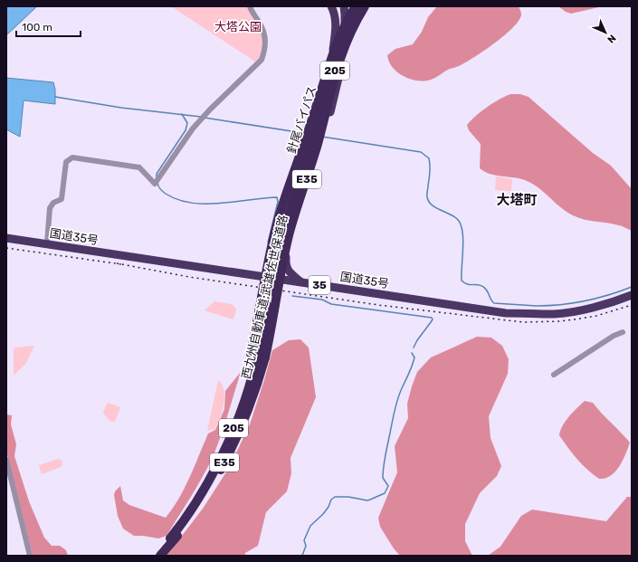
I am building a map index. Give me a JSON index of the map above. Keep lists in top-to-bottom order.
{
  "streets": {
    "highway": [
      "205",
      "E35",
      "国道35号",
      "35",
      "西九州自動車道;武雄佐世保道路"
    ]
  },
  "crossings": [
    ["205", "国道35号"],
    ["205", "西九州自動車道;武雄佐世保道路"]
  ],
  "districts": ["大塔町"],
  "parks": ["大塔公園"],
  "scale_bar": "100 m",
  "north": "bottom right"
}
